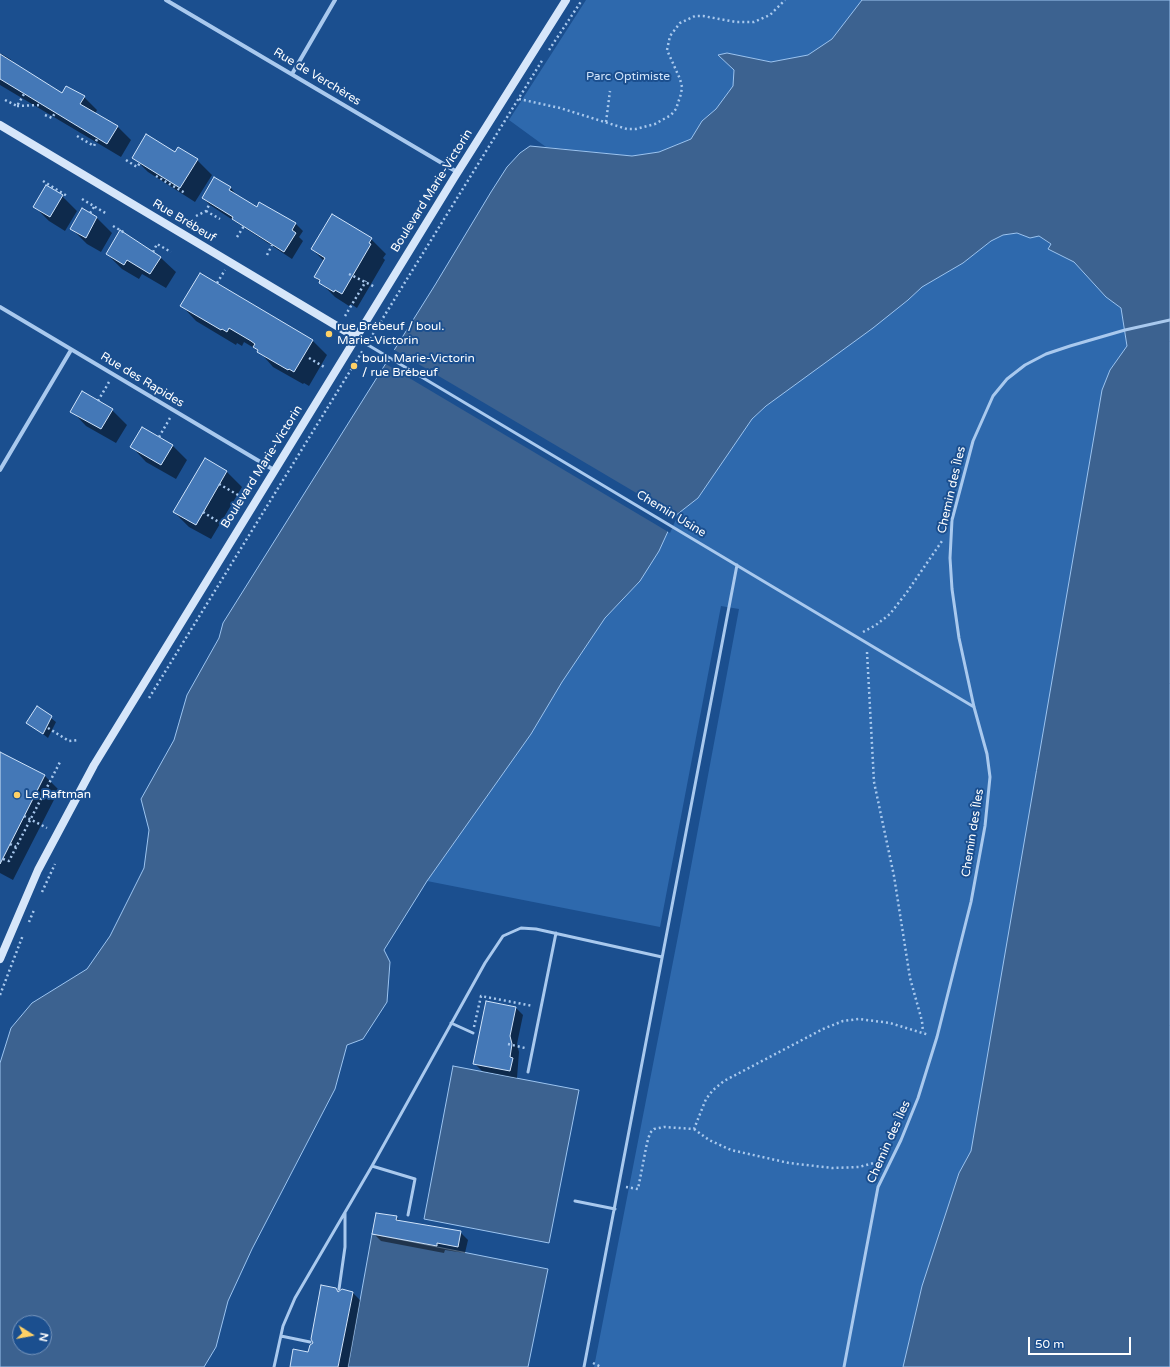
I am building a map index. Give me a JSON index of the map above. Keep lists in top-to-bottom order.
{
  "streets": {
    "street": [
      "Rue de Verchères",
      "Boulevard Marie-Victorin",
      "Rue Brébeuf",
      "Rue des Rapides"
    ],
    "lane": ["Chemin des Îles", "Chemin Usine"]
  },
  "crossings": [
    ["Rue de Verchères", "Boulevard Marie-Victorin"],
    ["Boulevard Marie-Victorin", "Rue Brébeuf"],
    ["Boulevard Marie-Victorin", "Rue des Rapides"],
    ["Boulevard Marie-Victorin", "Chemin Usine"],
    ["Rue Brébeuf", "Chemin Usine"],
    ["Chemin des Îles", "Chemin Usine"]
  ],
  "parks": ["Parc Optimiste"],
  "places": ["rue Brébeuf / boul. Marie-Victorin", "boul. Marie-Victorin / rue Brébeuf", "Le Raftman"],
  "scale_bar": "50 m",
  "north": "right"
}
